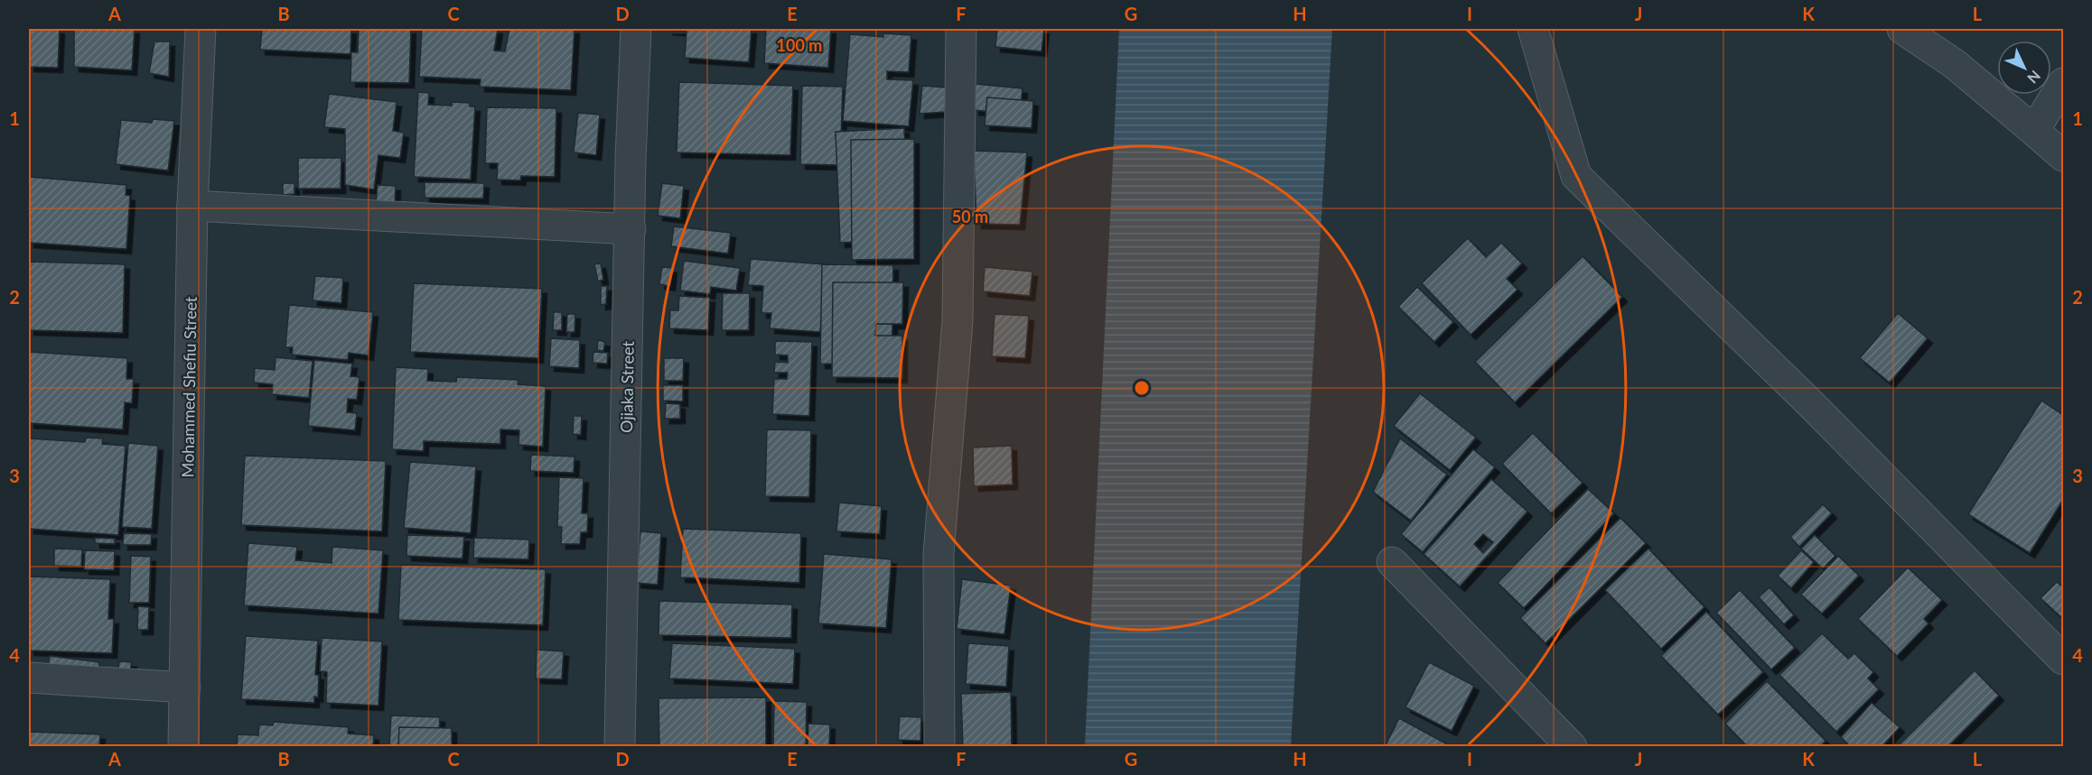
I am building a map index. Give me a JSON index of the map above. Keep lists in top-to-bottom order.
{
  "streets": {
    "street": ["Mohammed Shefiu Street", "Ojiaka Street"]
  },
  "north": "bottom right",
  "grid": {
    "columns": [
      "A",
      "B",
      "C",
      "D",
      "E",
      "F",
      "G",
      "H",
      "I",
      "J",
      "K",
      "L"
    ],
    "rows": [
      "1",
      "2",
      "3",
      "4"
    ]
  },
  "rings": ["100 m", "50 m"]
}
